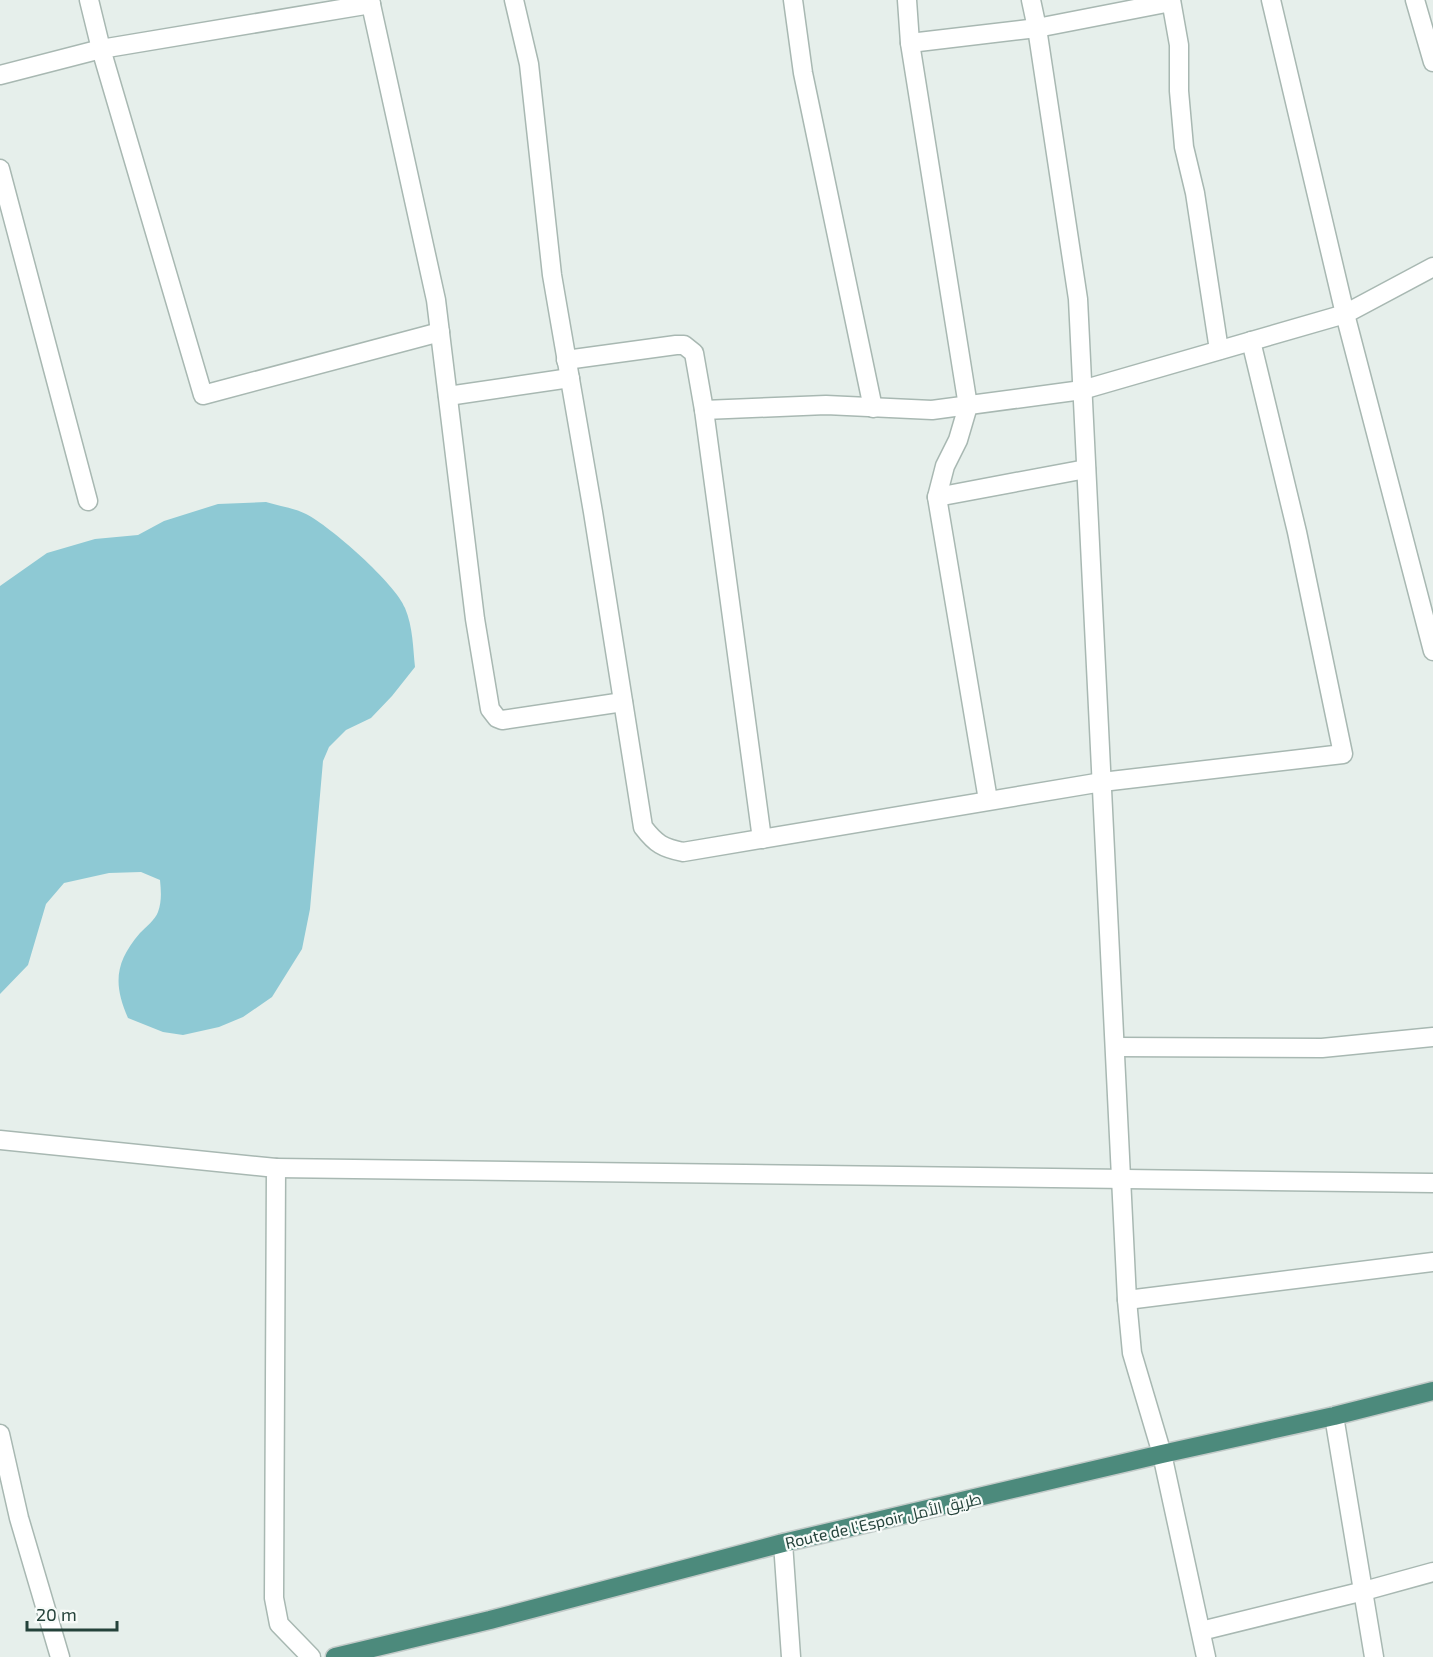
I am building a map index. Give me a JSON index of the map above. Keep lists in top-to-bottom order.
{
  "streets": {
    "highway": ["Route de l’Espoir طريق الأمل"]
  },
  "scale_bar": "20 m"
}
